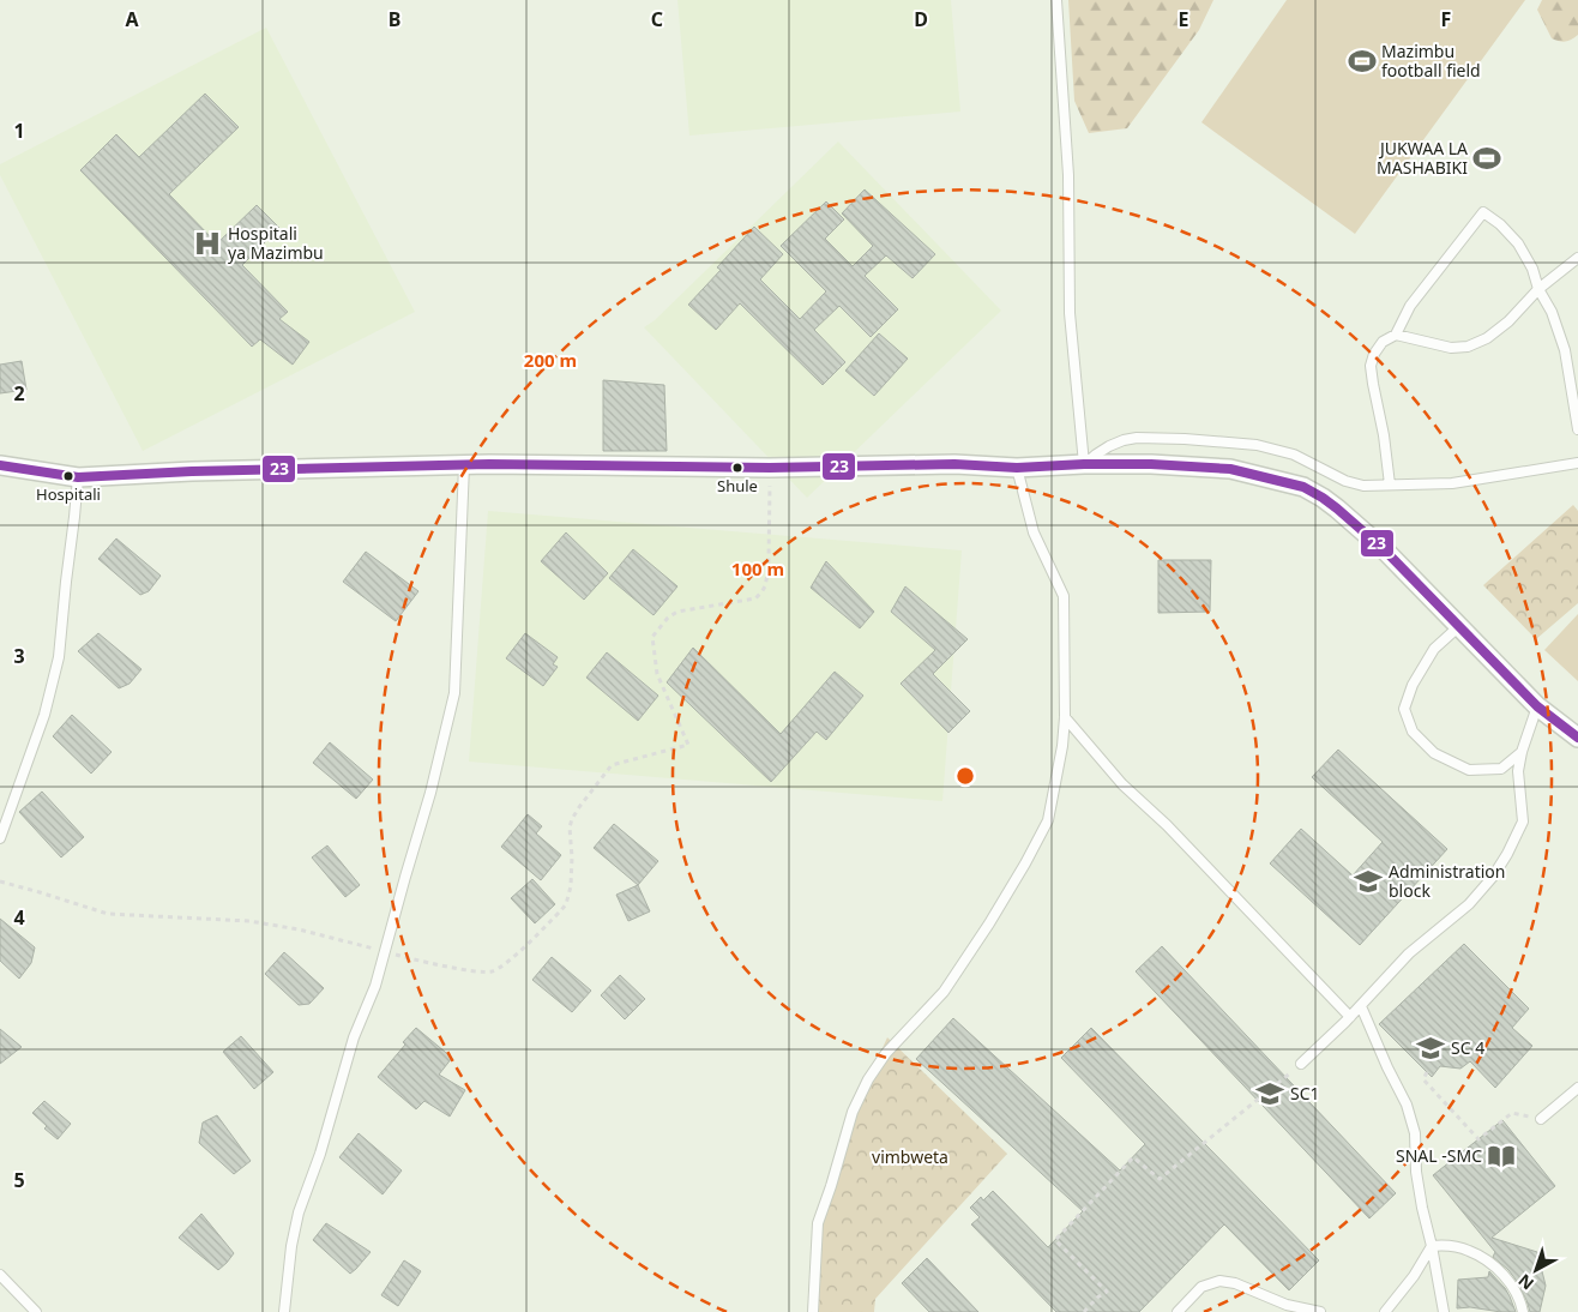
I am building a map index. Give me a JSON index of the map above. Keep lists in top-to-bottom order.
{
  "parks": ["vimbweta"],
  "places": {
    "sports": ["Mazimbu football field", "JUKWAA LA MASHABIKI"],
    "hospital": ["Hospitali ya Mazimbu"],
    "other": ["Shule", "Hospitali"],
    "school or university": ["Administration block", "SC 4", "SC1"],
    "library": ["SNAL -SMC"]
  },
  "lines": ["transit line 23"],
  "north": "bottom left",
  "grid": {
    "columns": [
      "A",
      "B",
      "C",
      "D",
      "E",
      "F"
    ],
    "rows": [
      "1",
      "2",
      "3",
      "4",
      "5"
    ]
  },
  "rings": ["200 m", "100 m"]
}
